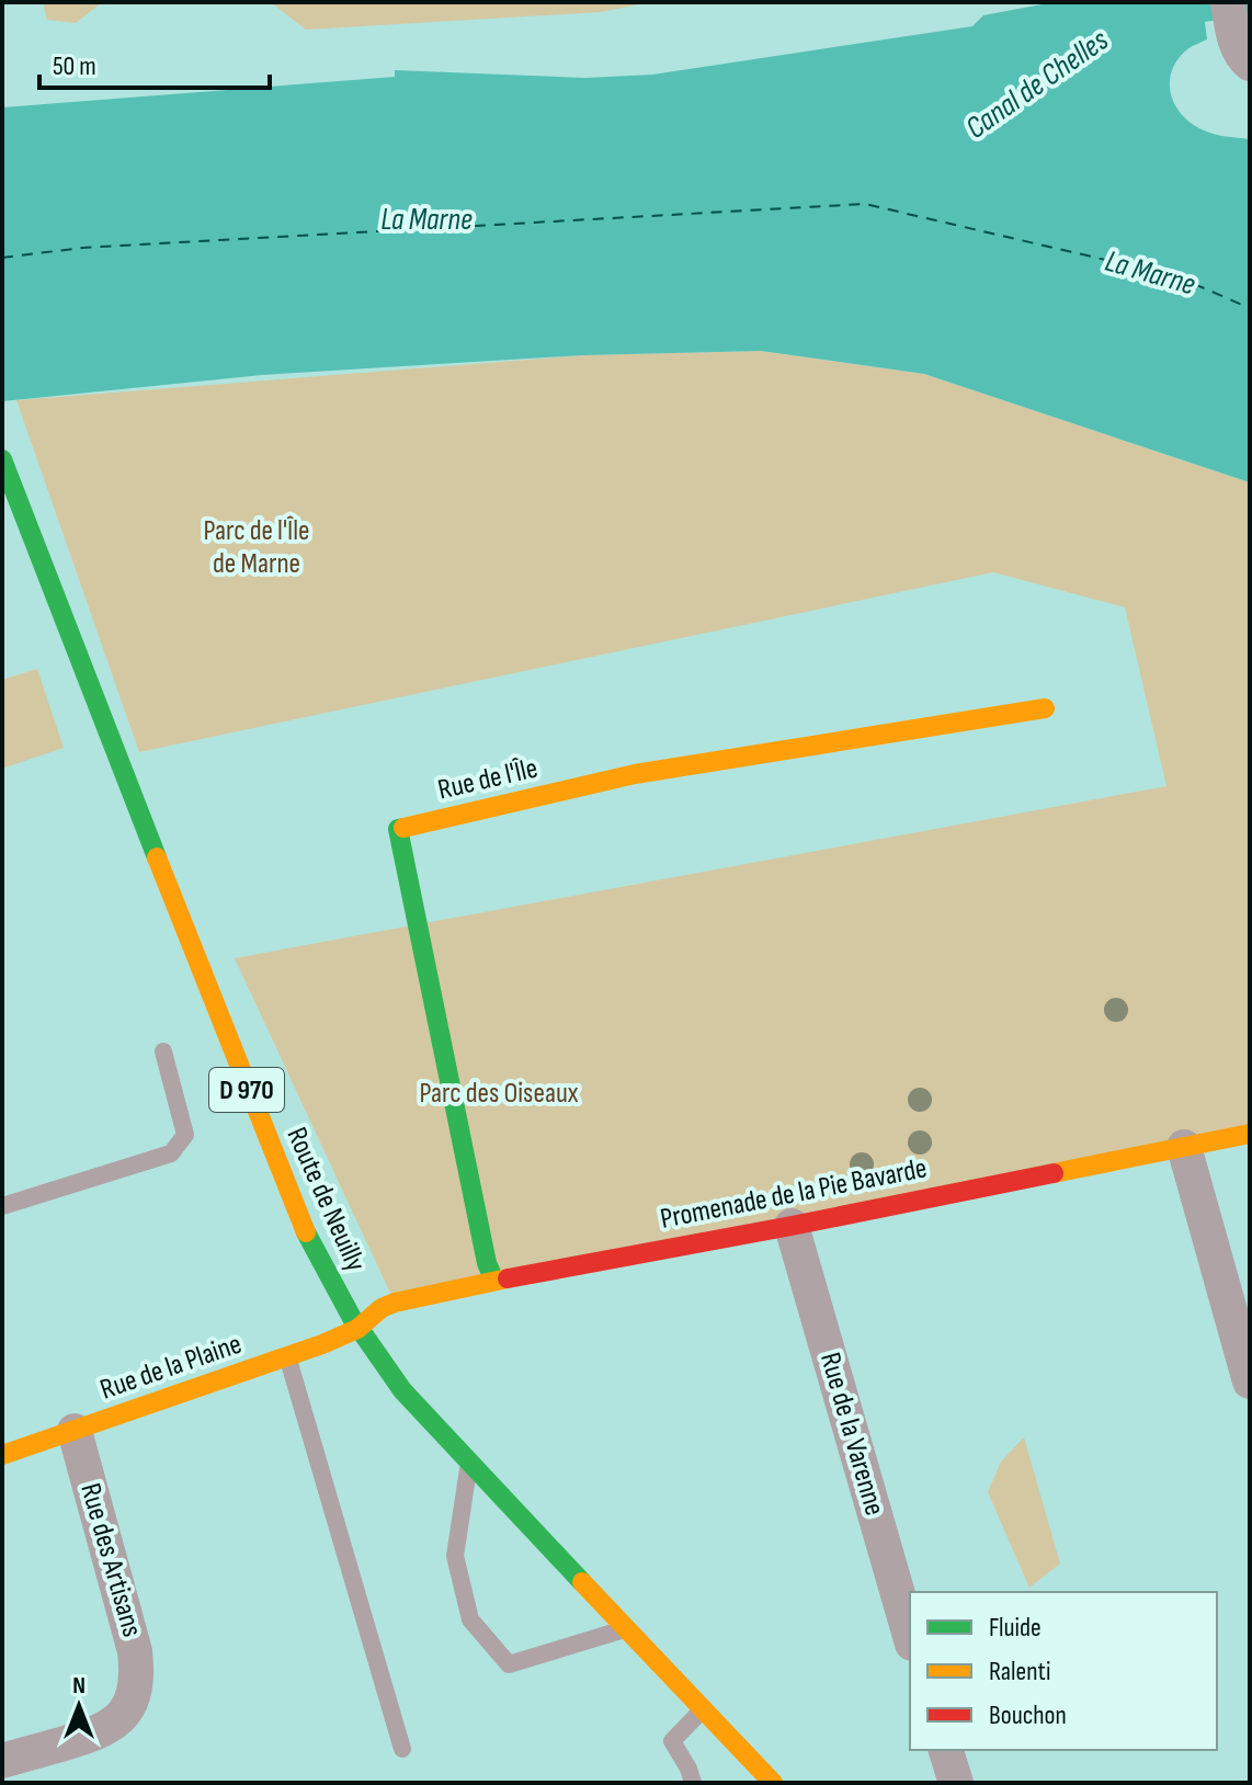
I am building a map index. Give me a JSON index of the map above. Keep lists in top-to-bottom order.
{
  "streets": {
    "street": [
      "Rue de l'Île",
      "D 970",
      "Promenade de la Pie Bavarde",
      "Route de Neuilly",
      "Rue de la Plaine",
      "Rue de la Varenne",
      "Rue des Artisans"
    ]
  },
  "crossings": [
    ["Rue de l'Île", "Promenade de la Pie Bavarde"],
    ["Promenade de la Pie Bavarde", "Route de Neuilly"],
    ["Promenade de la Pie Bavarde", "Rue de la Plaine"],
    ["Promenade de la Pie Bavarde", "Rue de la Varenne"],
    ["Route de Neuilly", "Rue de la Plaine"],
    ["Rue de la Plaine", "Rue des Artisans"]
  ],
  "water": ["Canal de Chelles", "La Marne"],
  "parks": ["Parc de l'Île de Marne", "Parc des Oiseaux"],
  "legend": ["Fluide", "Ralenti", "Bouchon"],
  "scale_bar": "50 m",
  "north": "top"
}
